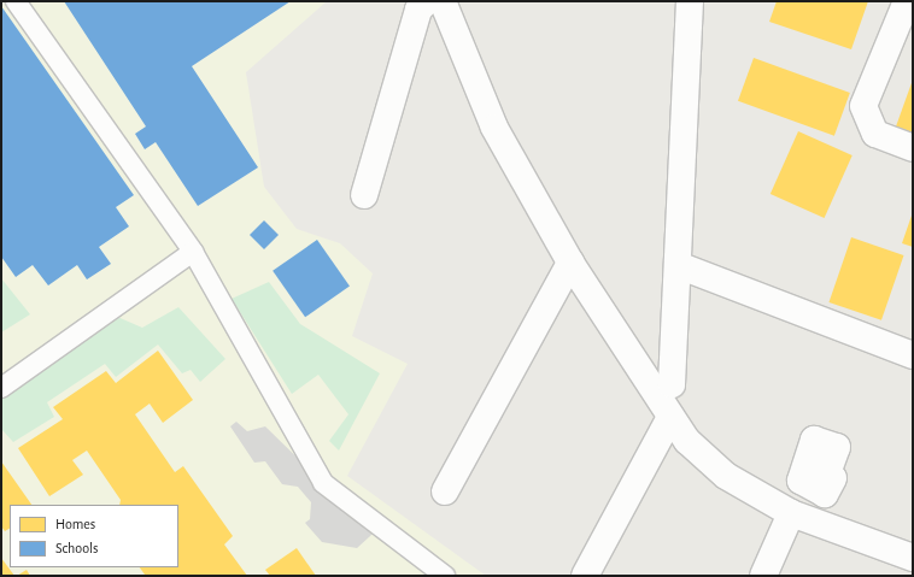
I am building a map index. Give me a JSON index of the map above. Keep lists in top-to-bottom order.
{
  "legend": ["Homes", "Schools"]
}
